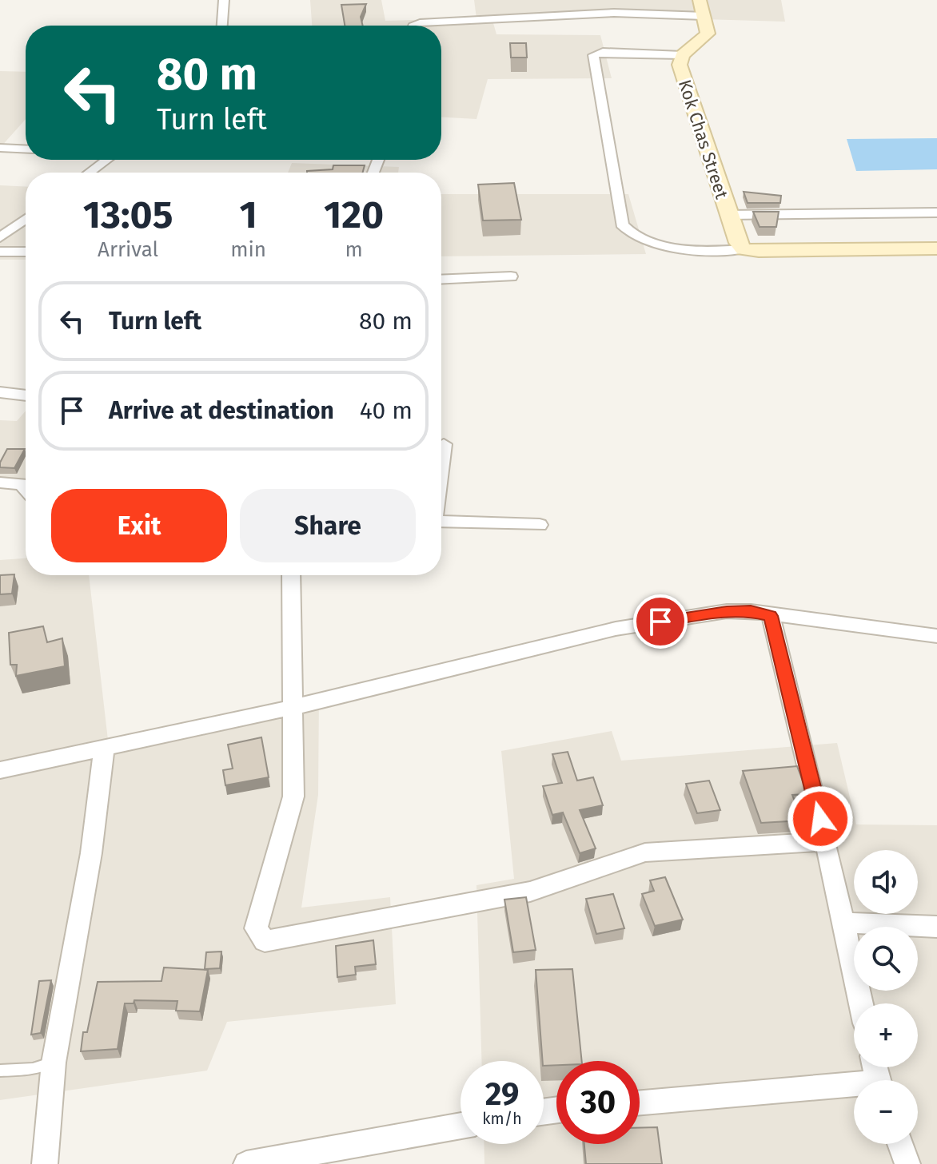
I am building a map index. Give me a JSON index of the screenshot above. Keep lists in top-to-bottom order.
{
  "streets": {
    "street": ["Kok Chas Street"]
  },
  "page": {
    "turn": ["80 m", "Turn left"],
    "eta": [
      "13:05",
      "Arrival",
      "1",
      "min",
      "120",
      "m"
    ],
    "list": [
      {
        "name": "Turn left",
        "value": "80 m"
      },
      {
        "name": "Arrive at destination",
        "value": "40 m"
      }
    ],
    "buttons": ["Exit", "Share"],
    "map_buttons": ["+", "−"],
    "speed": "29 km/h",
    "limit": "30"
  }
}
